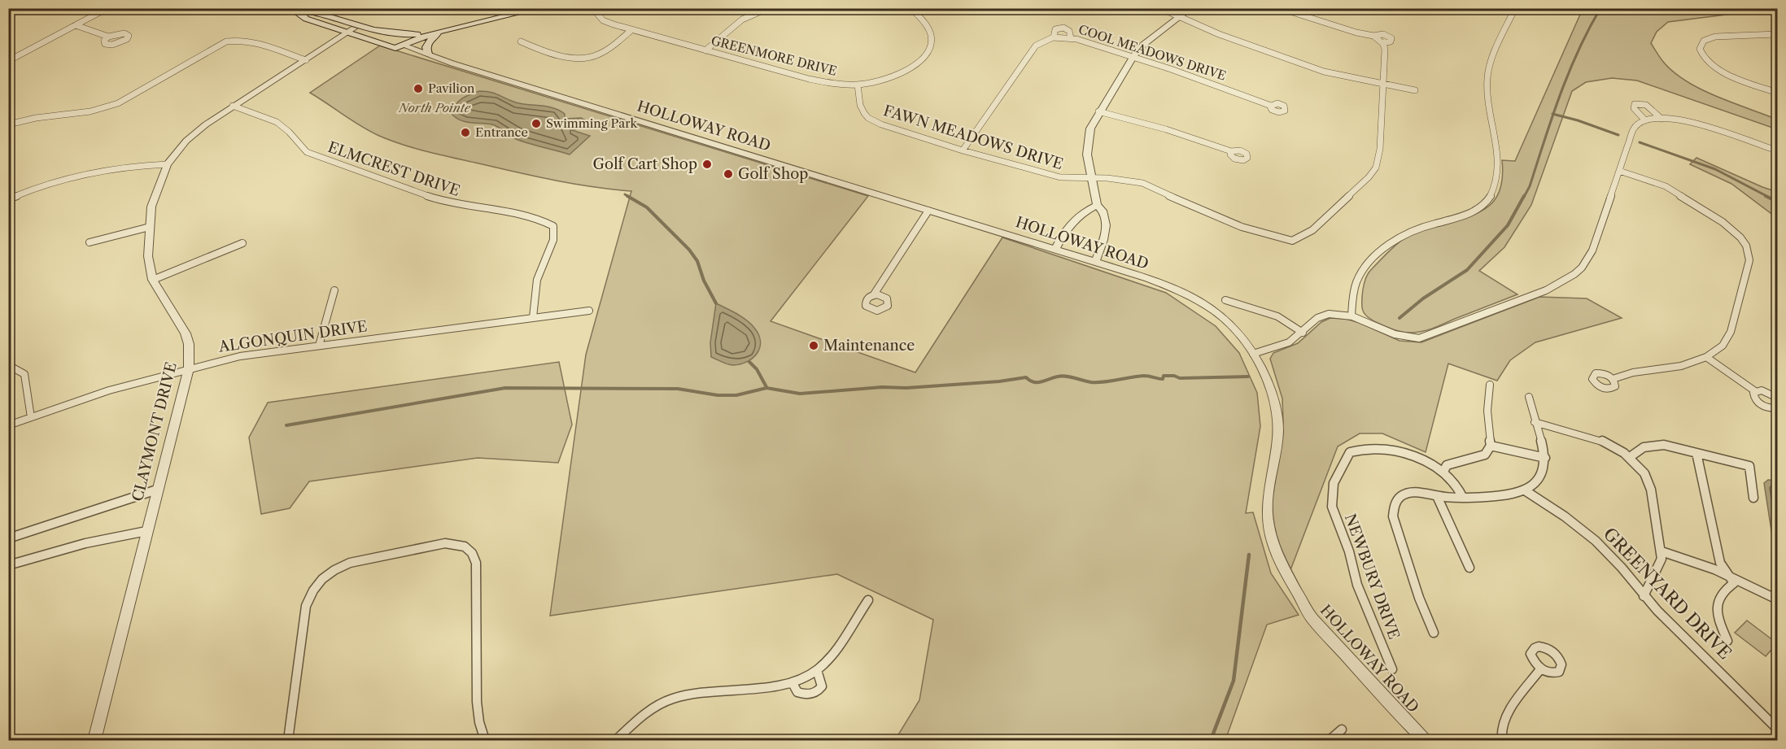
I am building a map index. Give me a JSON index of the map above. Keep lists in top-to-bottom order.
{
  "streets": {
    "street": [
      "COOL MEADOWS DRIVE",
      "GREENMORE DRIVE",
      "HOLLOWAY ROAD",
      "FAWN MEADOWS DRIVE",
      "ELMCREST DRIVE",
      "ALGONQUIN DRIVE",
      "CLAYMONT DRIVE",
      "NEWBURY DRIVE",
      "GREENYARD DRIVE"
    ]
  },
  "crossings": [
    ["GREENMORE DRIVE", "FAWN MEADOWS DRIVE"],
    ["ELMCREST DRIVE", "ALGONQUIN DRIVE"],
    ["ELMCREST DRIVE", "CLAYMONT DRIVE"],
    ["ALGONQUIN DRIVE", "CLAYMONT DRIVE"]
  ],
  "parks": ["North Pointe"],
  "places": [
    "Pavilion",
    "Swimming Park",
    "Entrance",
    "Golf Cart Shop",
    "Golf Shop",
    "Maintenance"
  ]
}
